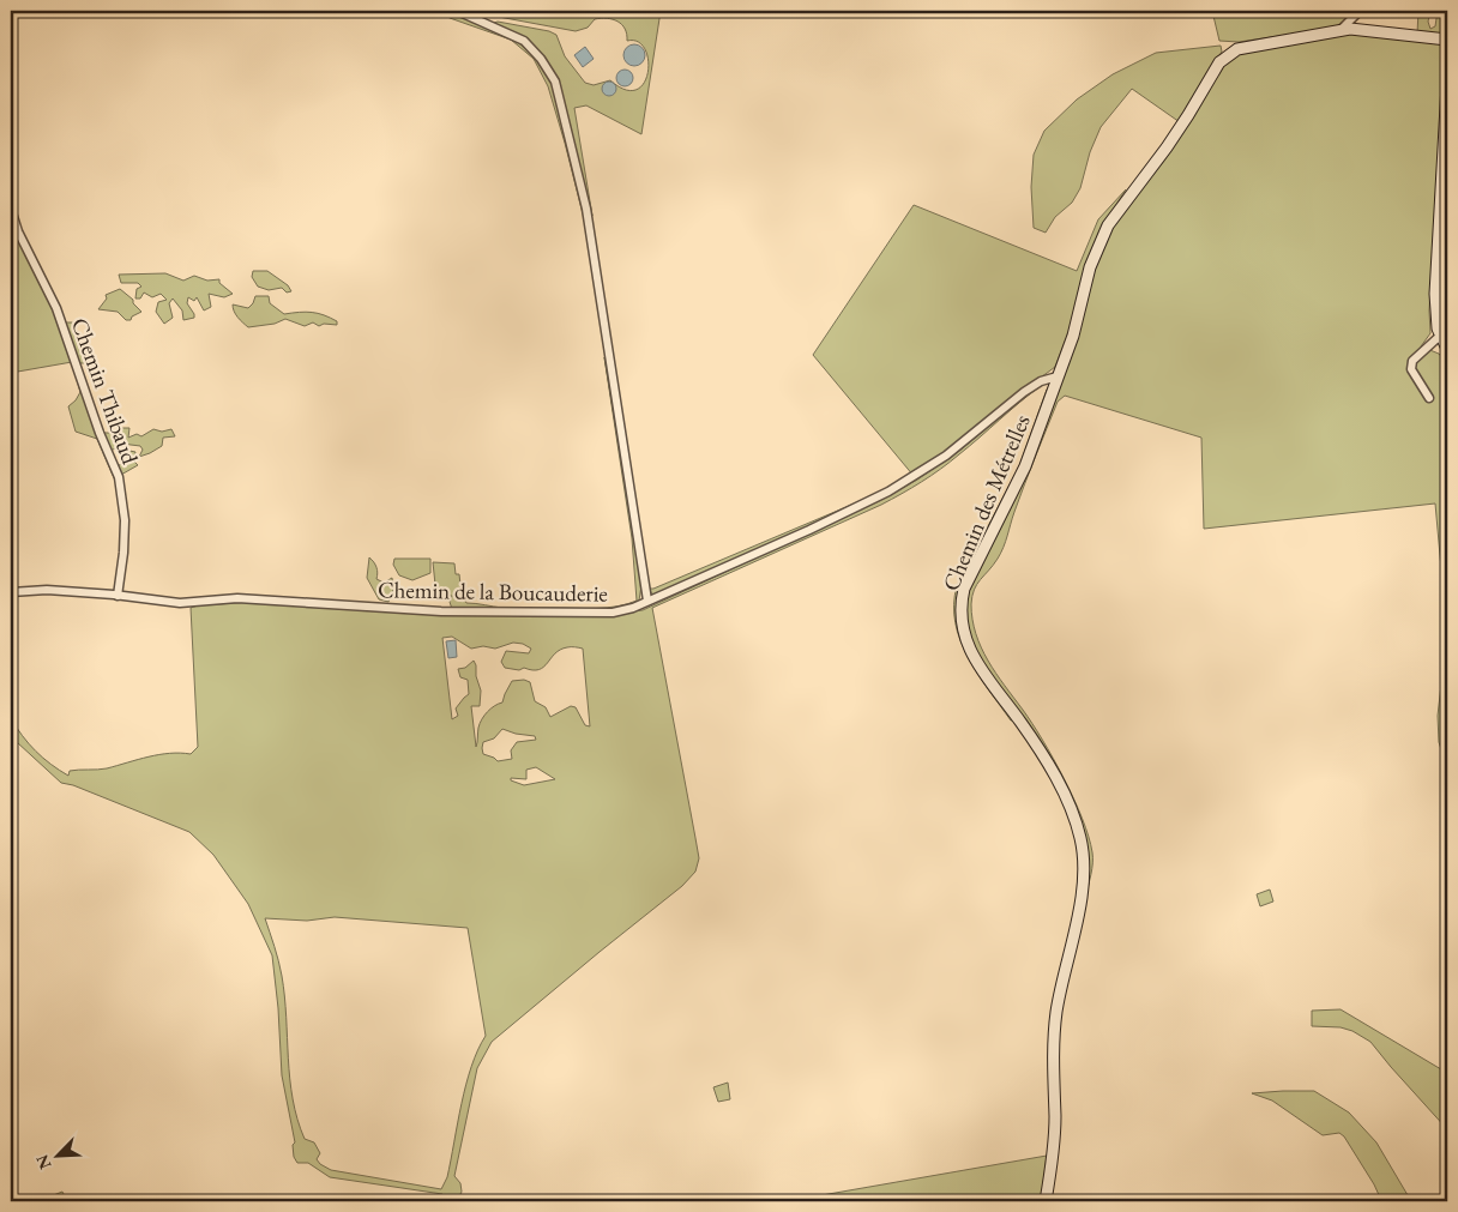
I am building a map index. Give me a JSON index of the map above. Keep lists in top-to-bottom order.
{
  "streets": {
    "street": ["Chemin Thibaud", "Chemin des Métrelles", "Chemin de la Boucauderie"]
  },
  "crossings": [
    ["Chemin Thibaud", "Chemin de la Boucauderie"],
    ["Chemin des Métrelles", "Chemin de la Boucauderie"]
  ],
  "north": "bottom left"
}
